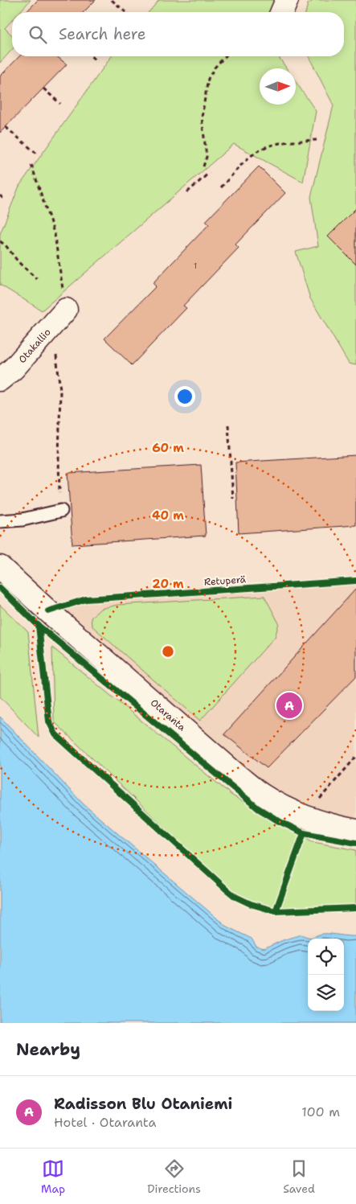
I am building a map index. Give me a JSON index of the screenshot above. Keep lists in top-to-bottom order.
{
  "streets": {
    "street": ["Otakallio", "Otaranta"],
    "cycle path": ["Retuperä"]
  },
  "house_numbers": ["1"],
  "north": "right",
  "page": {
    "search": "Search here",
    "pins": "A",
    "heading": "Nearby",
    "list": [
      {
        "mark": "A",
        "name": "Radisson Blu Otaniemi",
        "note": "Hotel · Otaranta",
        "value": "100 m"
      }
    ],
    "nav": ["Map", "Directions", "Saved"]
  },
  "rings": ["60 m", "40 m", "20 m"]
}
